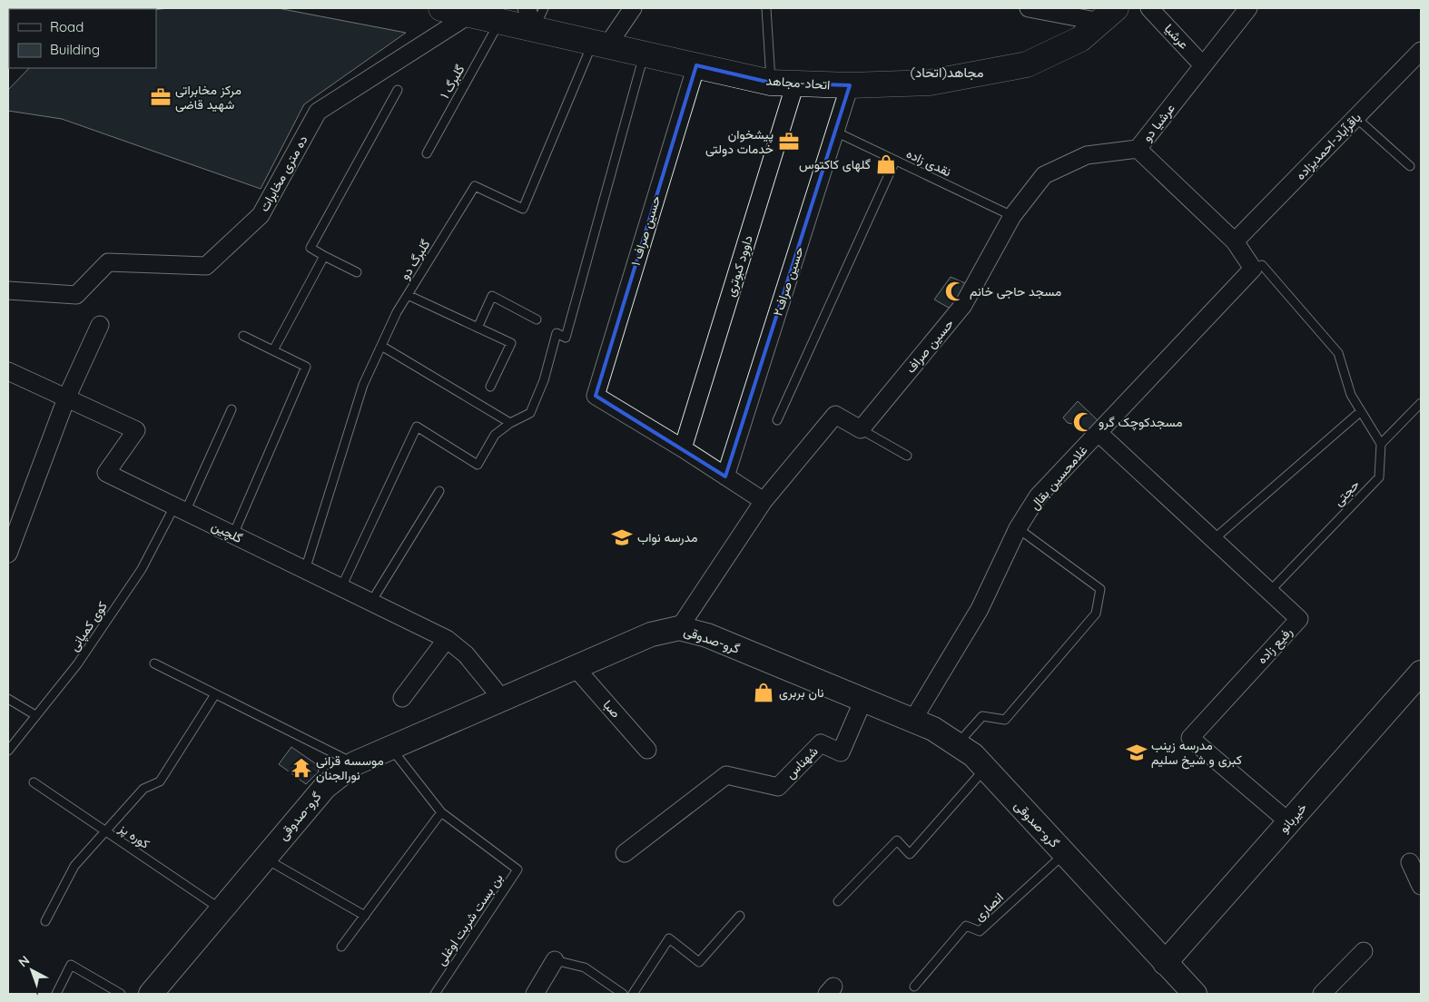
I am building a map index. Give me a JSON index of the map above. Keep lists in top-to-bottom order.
{
  "streets": {
    "main road": ["اتحاد-مجاهد"],
    "street": [
      "عرشیا",
      "عرشیا دو",
      "باقرآباد-احمدیزاده",
      "ده متری مخابرات",
      "حسین صراف ۱",
      "داوود کبوتری",
      "حسین صراف۲",
      "حسین صراف",
      "غلامحسین بقال",
      "گلچین",
      "گرو-صدوقی",
      "رفیع زاده",
      "صبا",
      "شهناس",
      "خیربانو"
    ],
    "lane": [
      "گلبرگ ۱",
      "نقدی زاده",
      "گلبرگ دو",
      "حجتی",
      "کوی کمپانی",
      "کوره پز",
      "انصاری",
      "بن بست شربت اوغلی"
    ]
  },
  "crossings": [
    ["عرشیا", "عرشیا دو"],
    ["گلبرگ ۱", "اتحاد-مجاهد"],
    ["اتحاد-مجاهد", "ده متری مخابرات"],
    ["اتحاد-مجاهد", "حسین صراف ۱"],
    ["اتحاد-مجاهد", "گلبرگ دو"],
    ["اتحاد-مجاهد", "داوود کبوتری"],
    ["اتحاد-مجاهد", "حسین صراف۲"],
    ["عرشیا دو", "باقرآباد-احمدیزاده"],
    ["عرشیا دو", "حسین صراف"],
    ["عرشیا دو", "غلامحسین بقال"],
    ["نقدی زاده", "حسین صراف۲"],
    ["نقدی زاده", "حسین صراف"],
    ["حسین صراف ۱", "داوود کبوتری"],
    ["گلبرگ دو", "گلچین"],
    ["غلامحسین بقال", "گرو-صدوقی"],
    ["غلامحسین بقال", "رفیع زاده"],
    ["حجتی", "رفیع زاده"],
    ["گلچین", "کوی کمپانی"],
    ["گلچین", "گرو-صدوقی"],
    ["گرو-صدوقی", "صبا"],
    ["گرو-صدوقی", "شهناس"],
    ["گرو-صدوقی", "خیربانو"],
    ["گرو-صدوقی", "کوره پز"],
    ["گرو-صدوقی", "انصاری"],
    ["گرو-صدوقی", "بن بست شربت اوغلی"],
    ["رفیع زاده", "خیربانو"]
  ],
  "districts": ["مجاهد(اتحاد)"],
  "places": {
    "office": ["مرکز مخابراتی شهید قاضی", "پیشخوان خدمات دولتی"],
    "shop": ["گلهای کاکتوس", "نان بربری"],
    "mosque": ["مسجد حاجی خانم", "مسجدکوچک گرو"],
    "school or university": ["مدرسه نواب", "مدرسه زینب کبری و شیخ سلیم"],
    "temple": ["موسسه قرانی نورالجنان"]
  },
  "legend": ["Road", "Building"],
  "north": "top left"
}
